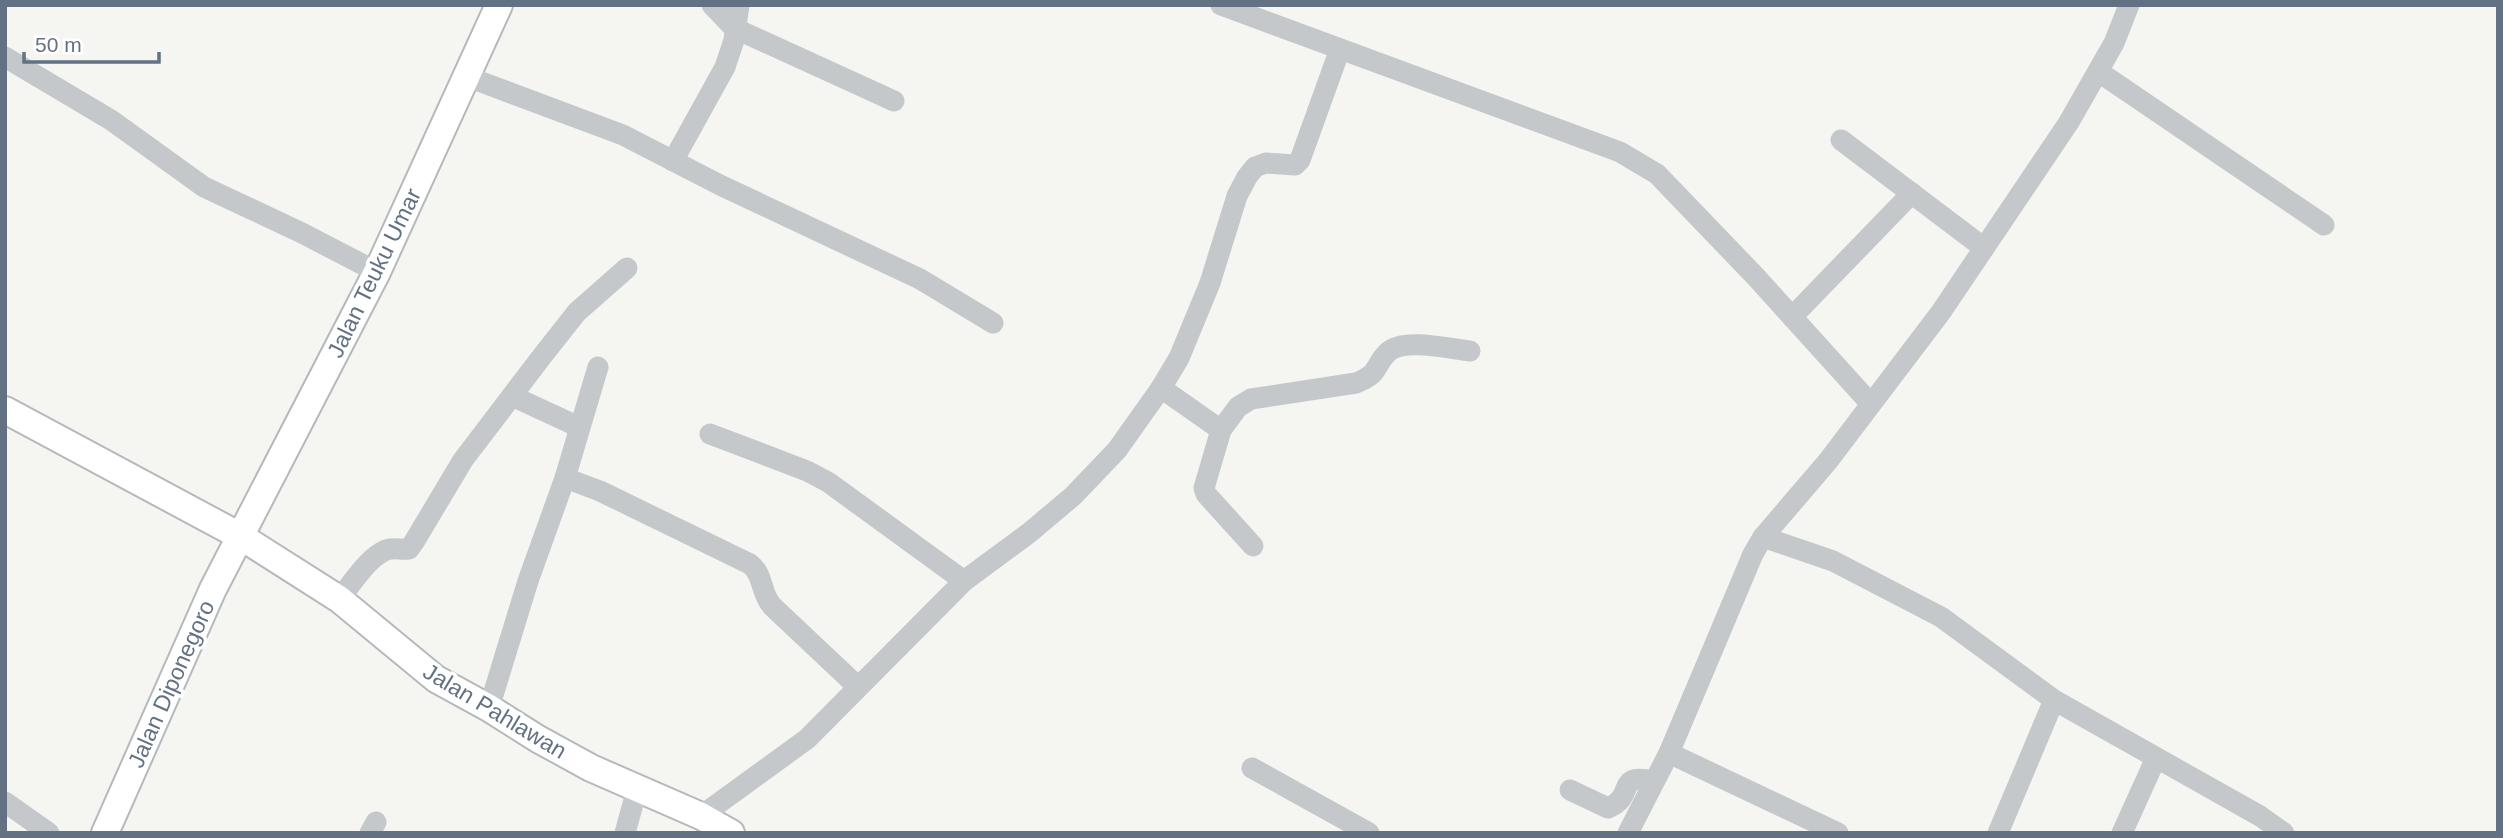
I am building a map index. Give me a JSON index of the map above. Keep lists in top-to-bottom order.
{
  "streets": {
    "main road": ["Jalan Teuku Umar", "Jalan Diponegoro", "Jalan Pahlawan"]
  },
  "crossings": [
    ["Jalan Teuku Umar", "Jalan Diponegoro"],
    ["Jalan Teuku Umar", "Jalan Pahlawan"],
    ["Jalan Diponegoro", "Jalan Pahlawan"]
  ],
  "scale_bar": "50 m"
}
